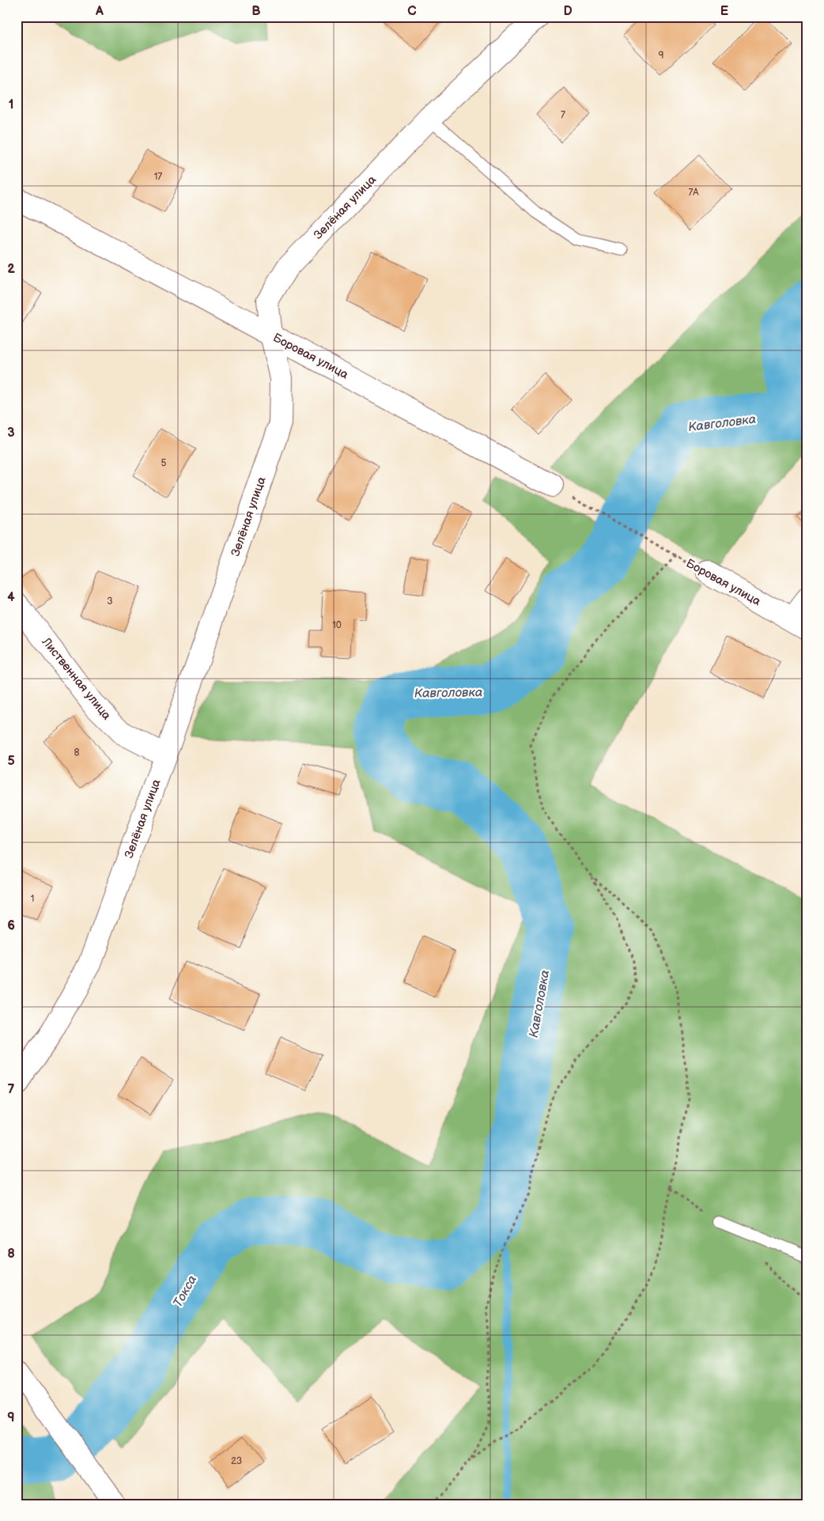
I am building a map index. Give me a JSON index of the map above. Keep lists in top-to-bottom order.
{
  "streets": {
    "street": ["Зелёная улица", "Боровая улица", "Лиственная улица"]
  },
  "crossings": [
    ["Зелёная улица", "Боровая улица"],
    ["Зелёная улица", "Лиственная улица"]
  ],
  "water": ["Кавголовка", "Токса"],
  "house_numbers": [
    "9",
    "7",
    "17",
    "7А",
    "5",
    "3",
    "10",
    "8",
    "1",
    "23"
  ],
  "grid": {
    "columns": [
      "A",
      "B",
      "C",
      "D",
      "E"
    ],
    "rows": [
      "1",
      "2",
      "3",
      "4",
      "5",
      "6",
      "7",
      "8",
      "9"
    ]
  }
}
